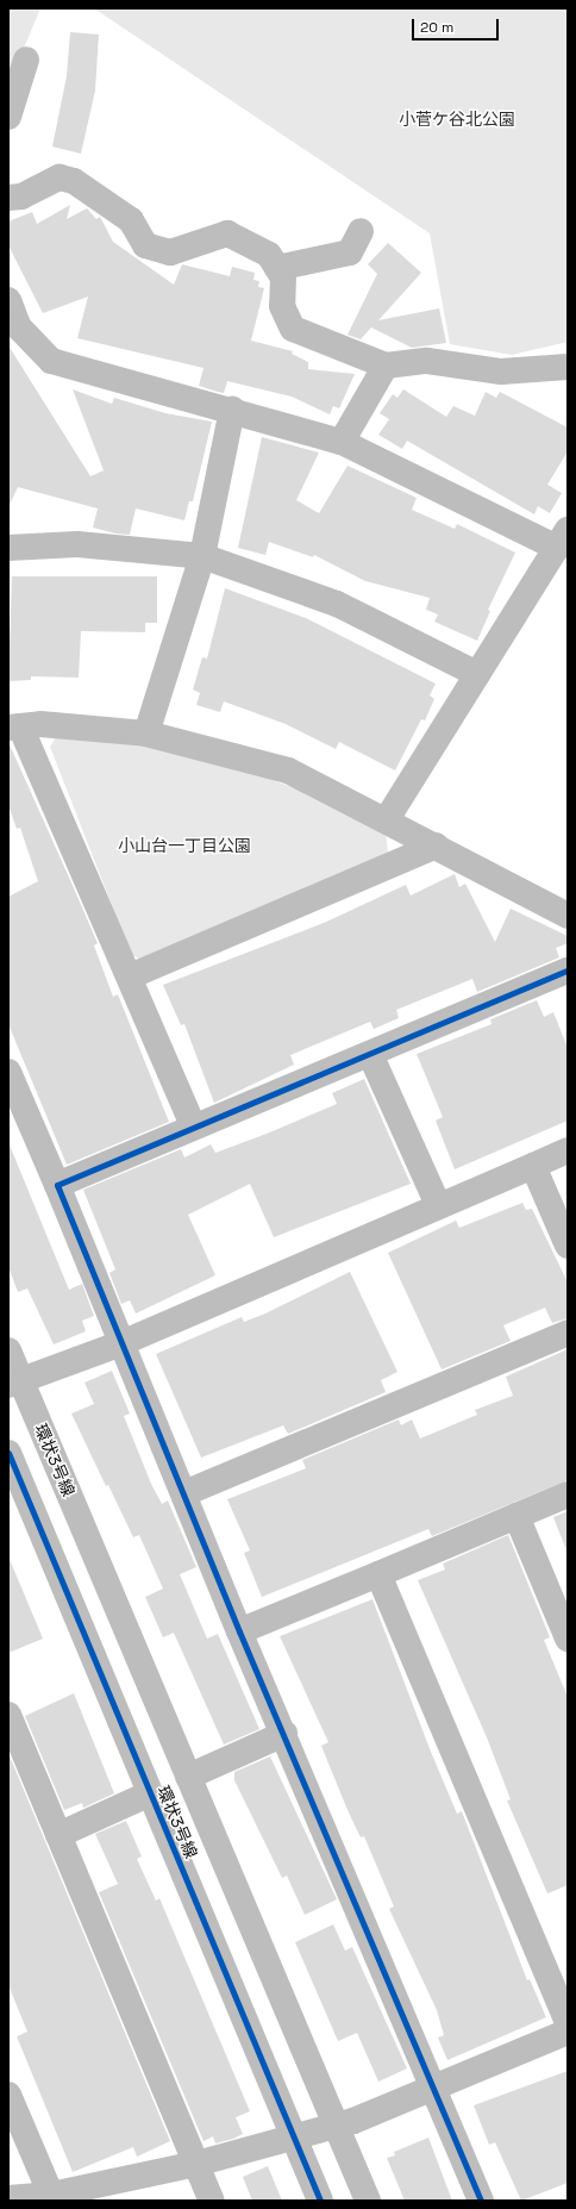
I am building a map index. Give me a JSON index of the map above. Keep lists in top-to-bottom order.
{
  "streets": {
    "street": ["環状3号線"]
  },
  "parks": ["小菅ケ谷北公園", "小山台一丁目公園"],
  "scale_bar": "20 m"
}
